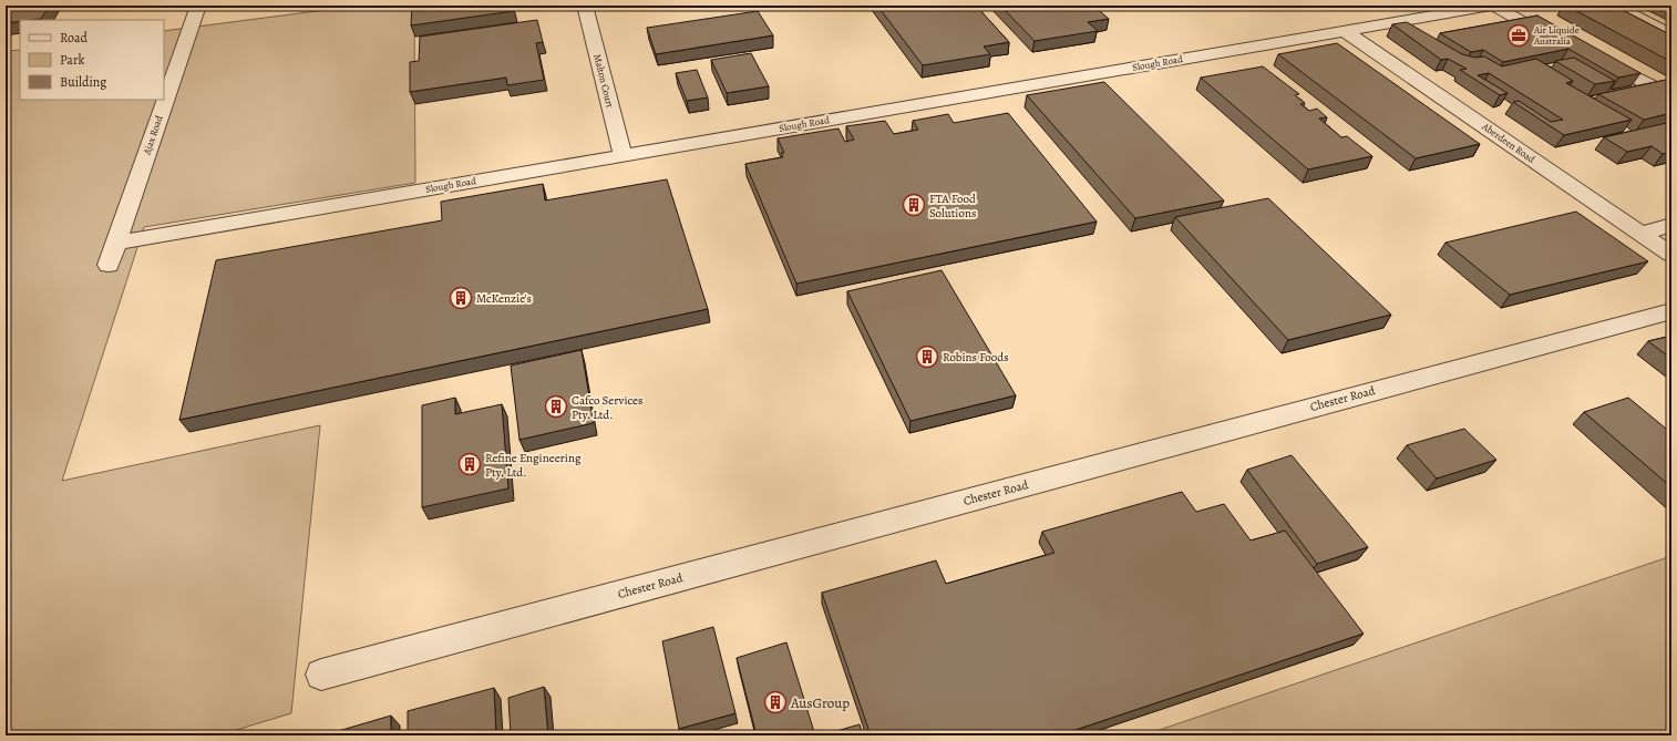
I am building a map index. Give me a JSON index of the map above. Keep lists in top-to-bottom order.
{
  "streets": {
    "street": [
      "Slough Road",
      "Malton Court",
      "Ajax Road",
      "Aberdeen Road",
      "Chester Road"
    ]
  },
  "crossings": [
    ["Slough Road", "Malton Court"],
    ["Slough Road", "Ajax Road"],
    ["Slough Road", "Aberdeen Road"]
  ],
  "places": {
    "office": ["Air Liquide Australia"],
    "building": [
      "FTA Food Solutions",
      "McKenzie's",
      "Robins Foods",
      "Cafco Services Pty. Ltd.",
      "Refine Engineering Pty. Ltd.",
      "AusGroup"
    ]
  },
  "legend": ["Road", "Park", "Building"]
}
